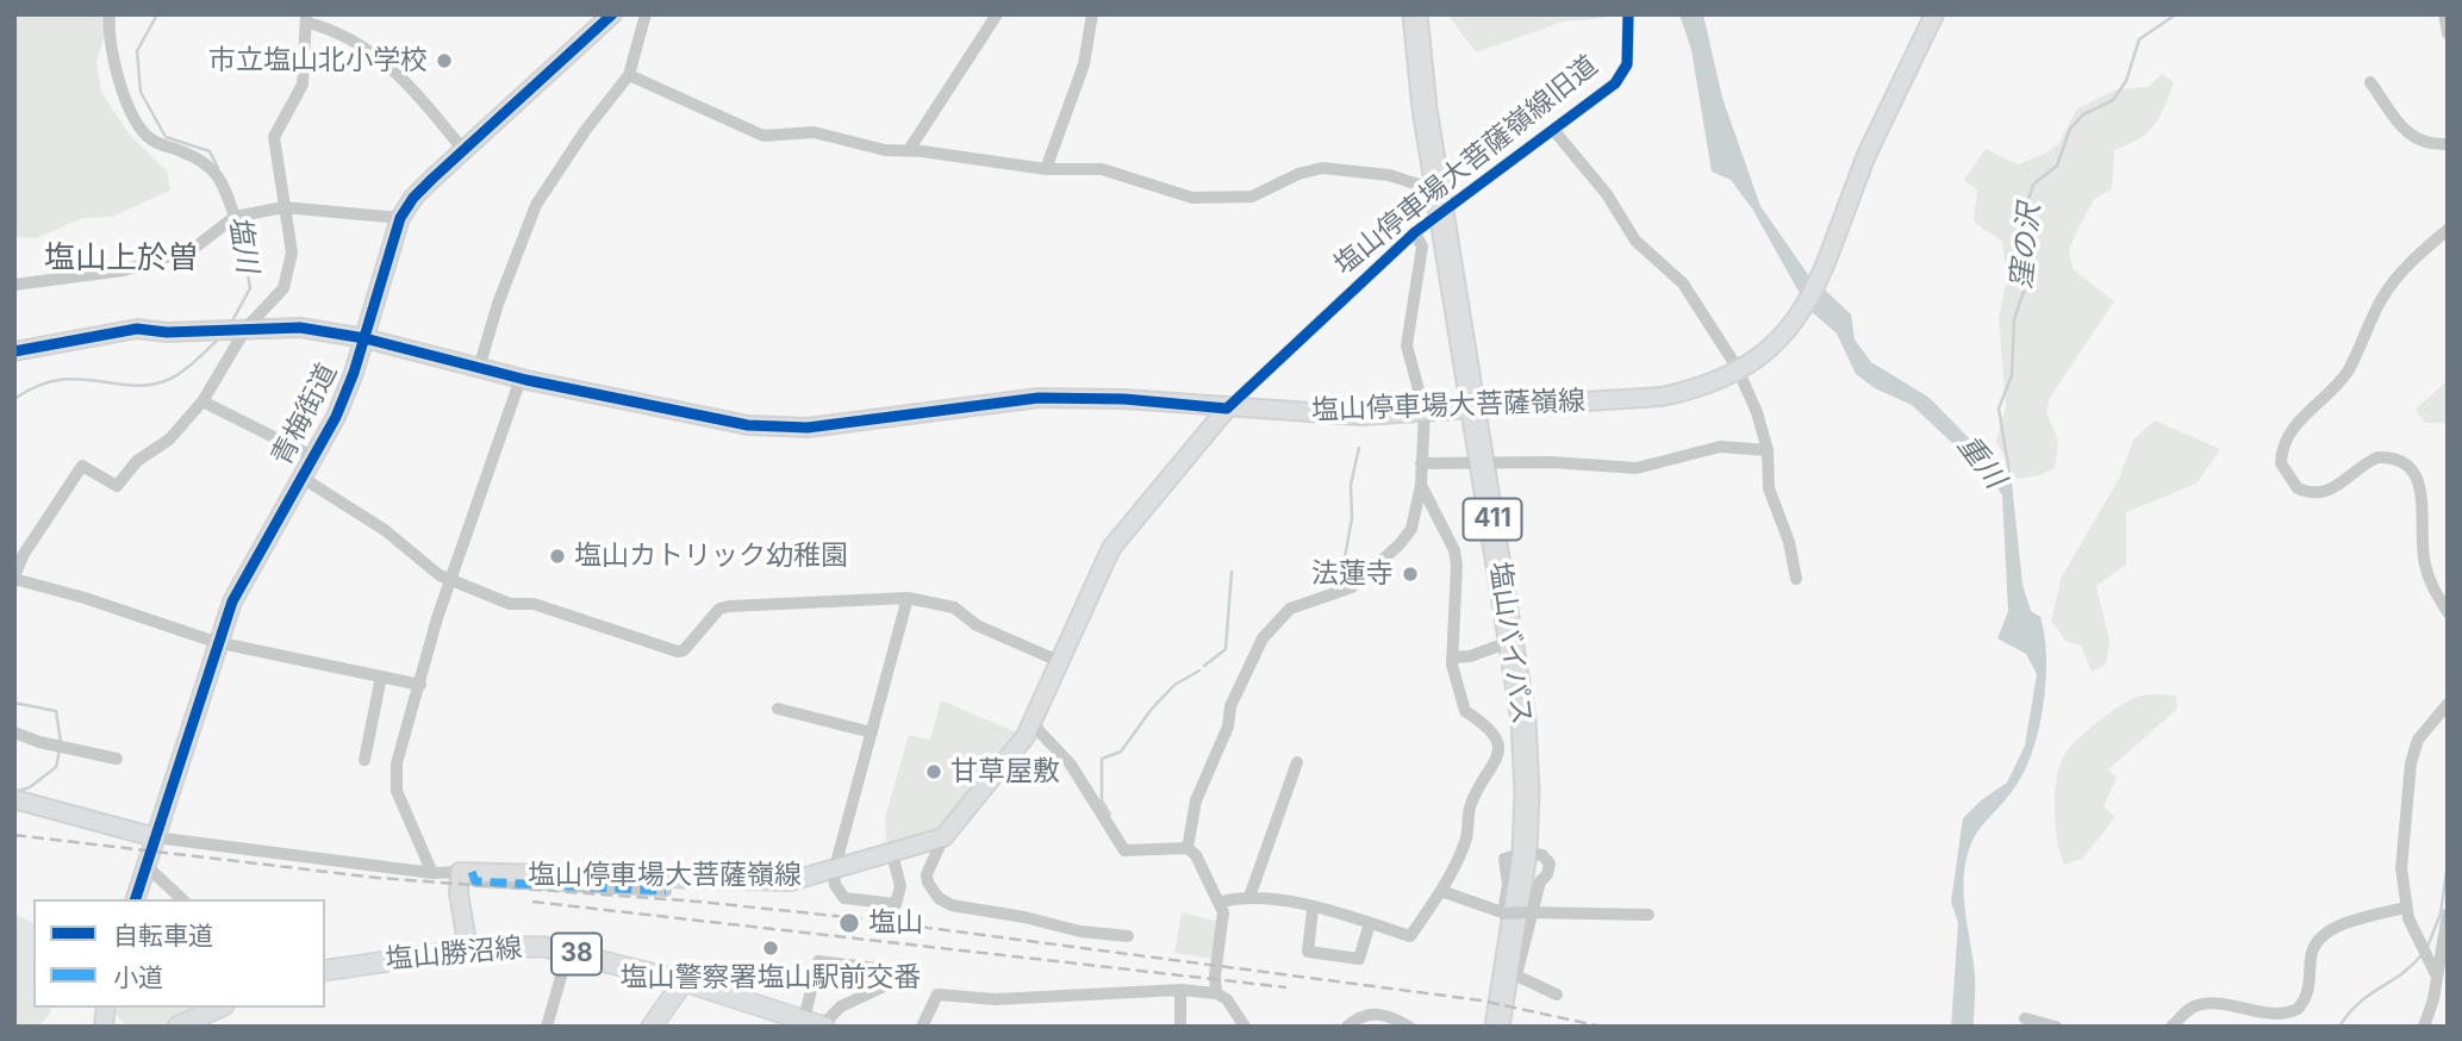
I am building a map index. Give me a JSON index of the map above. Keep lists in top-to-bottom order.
{
  "streets": {
    "highway": ["411", "塩山バイパス"],
    "main road": ["塩山勝沼線", "38"],
    "street": ["塩山停車場大菩薩嶺線旧道", "塩山停車場大菩薩嶺線", "青梅街道"]
  },
  "crossings": [
    ["塩山停車場大菩薩嶺線旧道", "塩山停車場大菩薩嶺線"],
    ["塩山停車場大菩薩嶺線旧道", "塩山バイパス"],
    ["塩山停車場大菩薩嶺線", "青梅街道"],
    ["塩山停車場大菩薩嶺線", "塩山バイパス"]
  ],
  "districts": ["塩山上於曽"],
  "water": ["塩川", "窪の沢", "重川"],
  "places": [
    "市立塩山北小学校",
    "塩山カトリック幼稚園",
    "法蓮寺",
    "甘草屋敷",
    "塩山",
    "塩山警察署塩山駅前交番"
  ],
  "legend": ["自転車道", "小道"]
}
